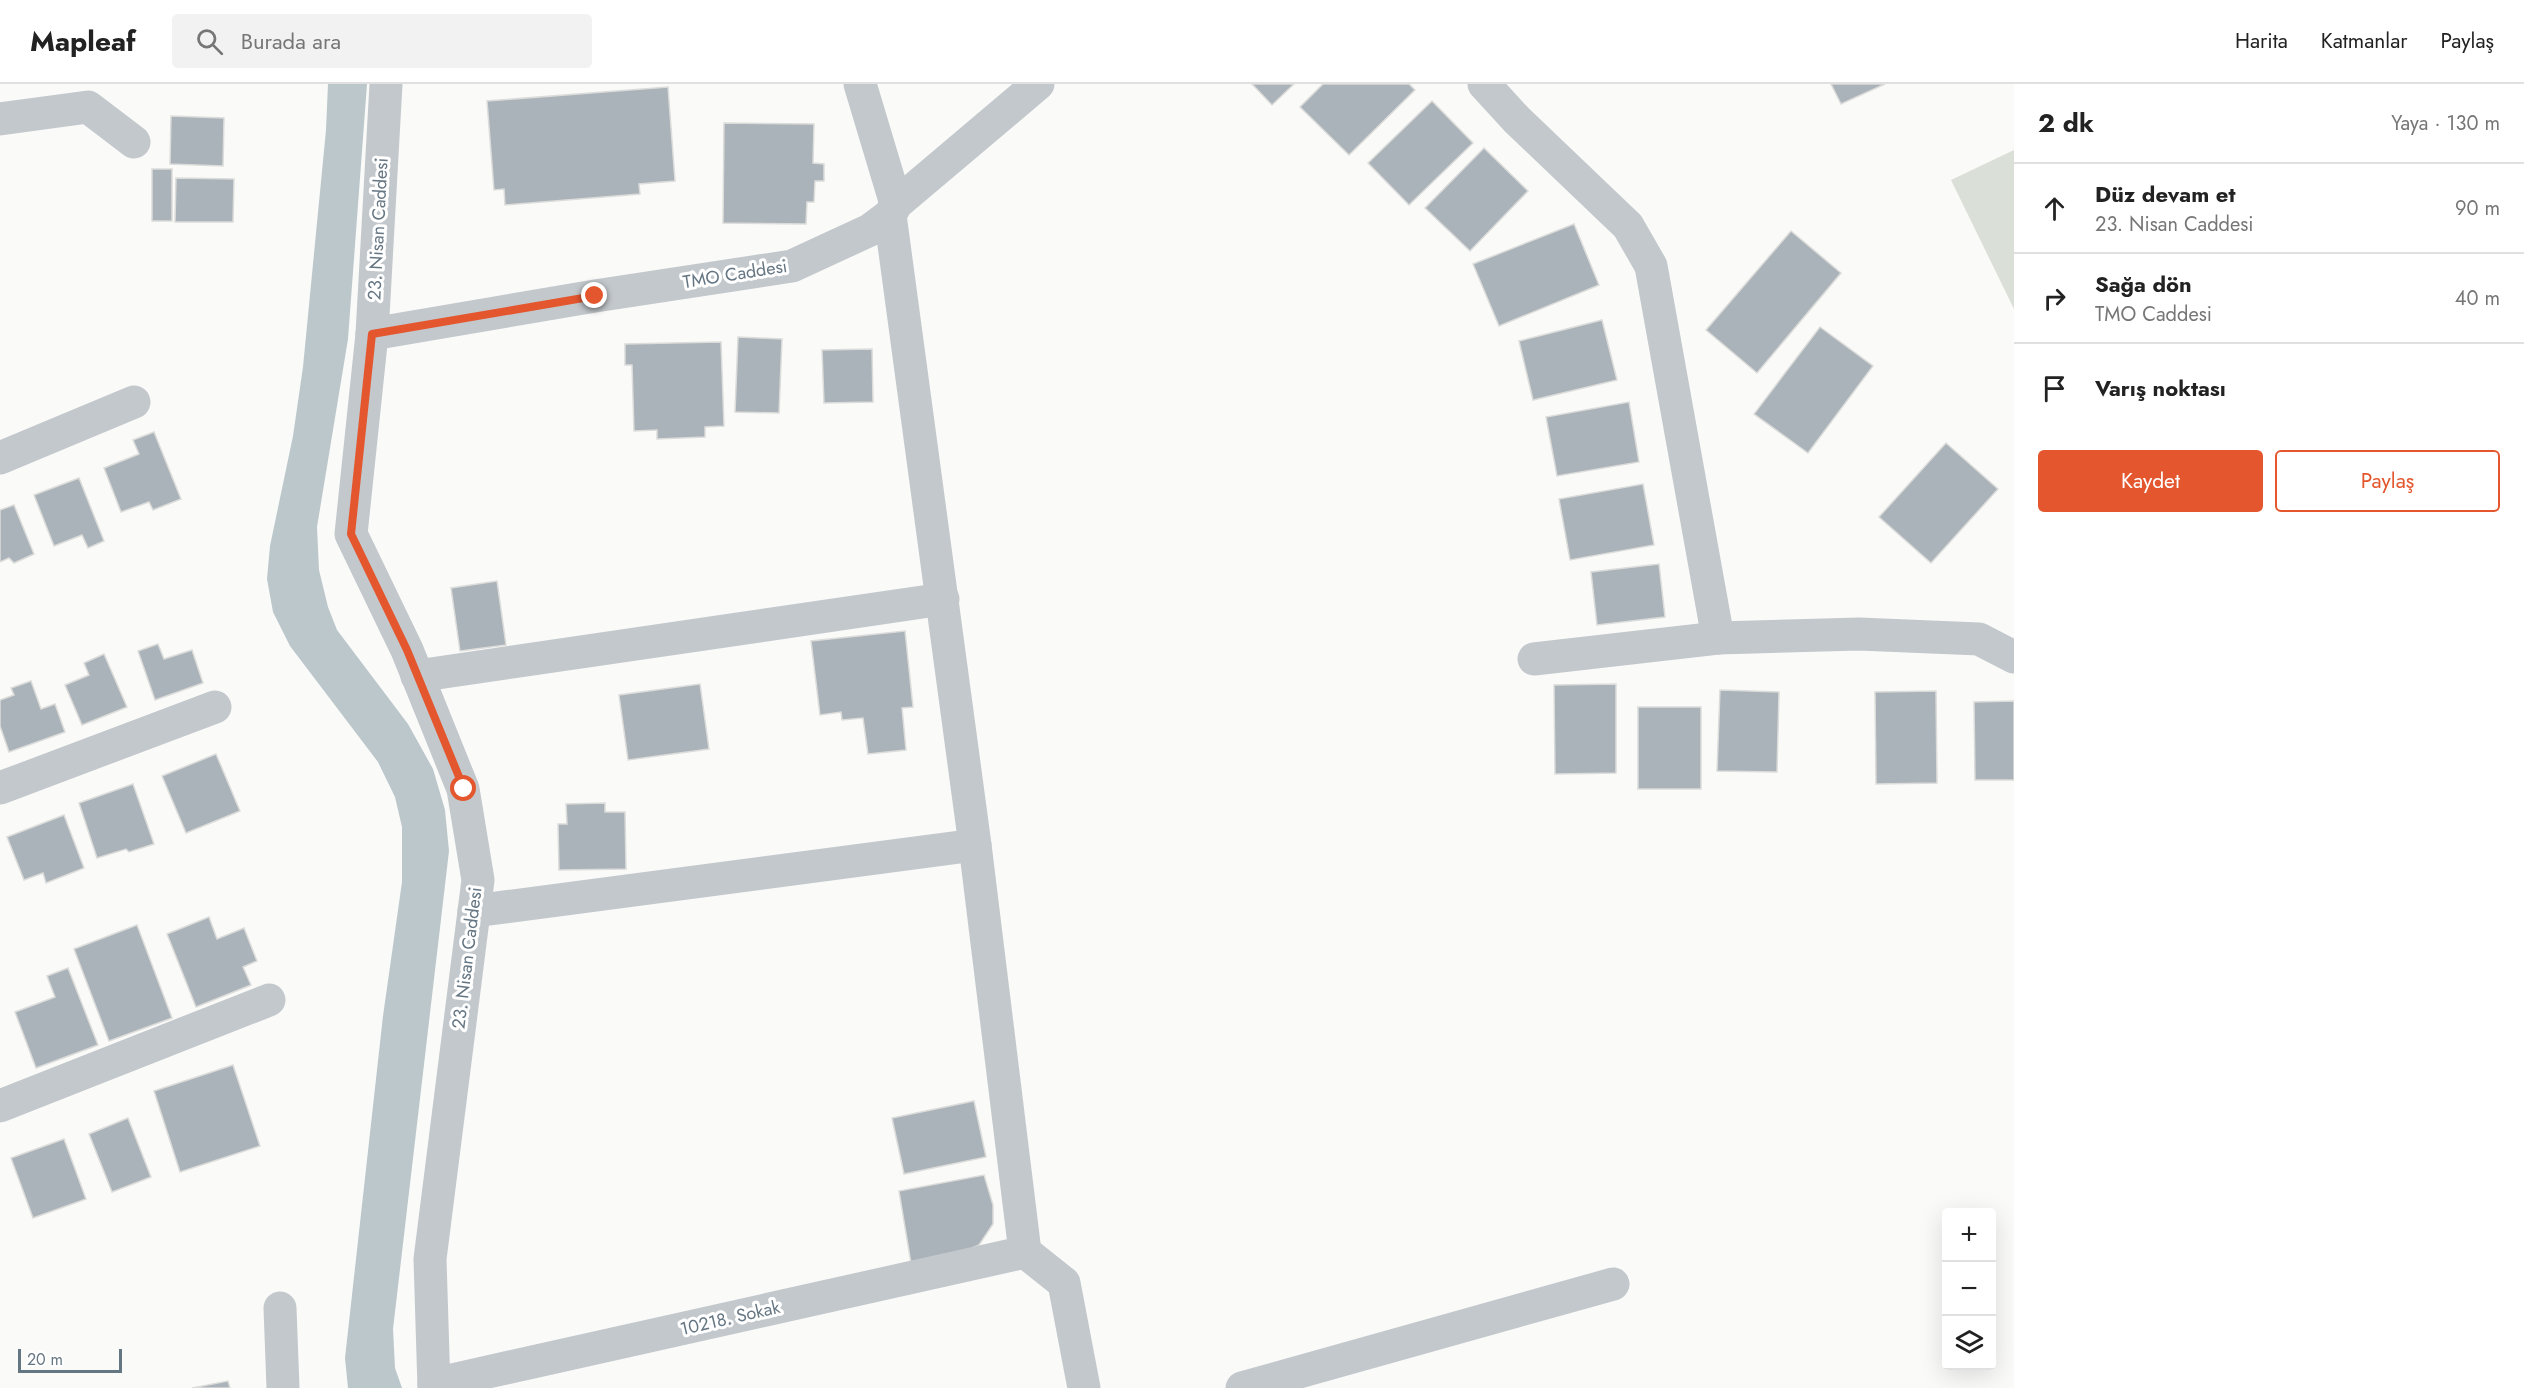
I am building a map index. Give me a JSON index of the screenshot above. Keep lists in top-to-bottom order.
{
  "streets": {
    "street": ["23. Nisan Caddesi", "TMO Caddesi", "10218. Sokak"]
  },
  "crossings": [
    ["23. Nisan Caddesi", "TMO Caddesi"],
    ["23. Nisan Caddesi", "10218. Sokak"]
  ],
  "scale_bar": "20 m",
  "page": {
    "header": "Mapleaf",
    "search": "Burada ara",
    "nav": ["Harita", "Katmanlar", "Paylaş"],
    "heading": ["2 dk", "Yaya · 130 m"],
    "list": [
      ["Düz devam et", "23. Nisan Caddesi", "90 m"],
      ["Sağa dön", "TMO Caddesi", "40 m"],
      "Varış noktası"
    ],
    "buttons": ["Kaydet", "Paylaş"],
    "map_buttons": ["+", "−"],
    "scale": "20 m"
  }
}
